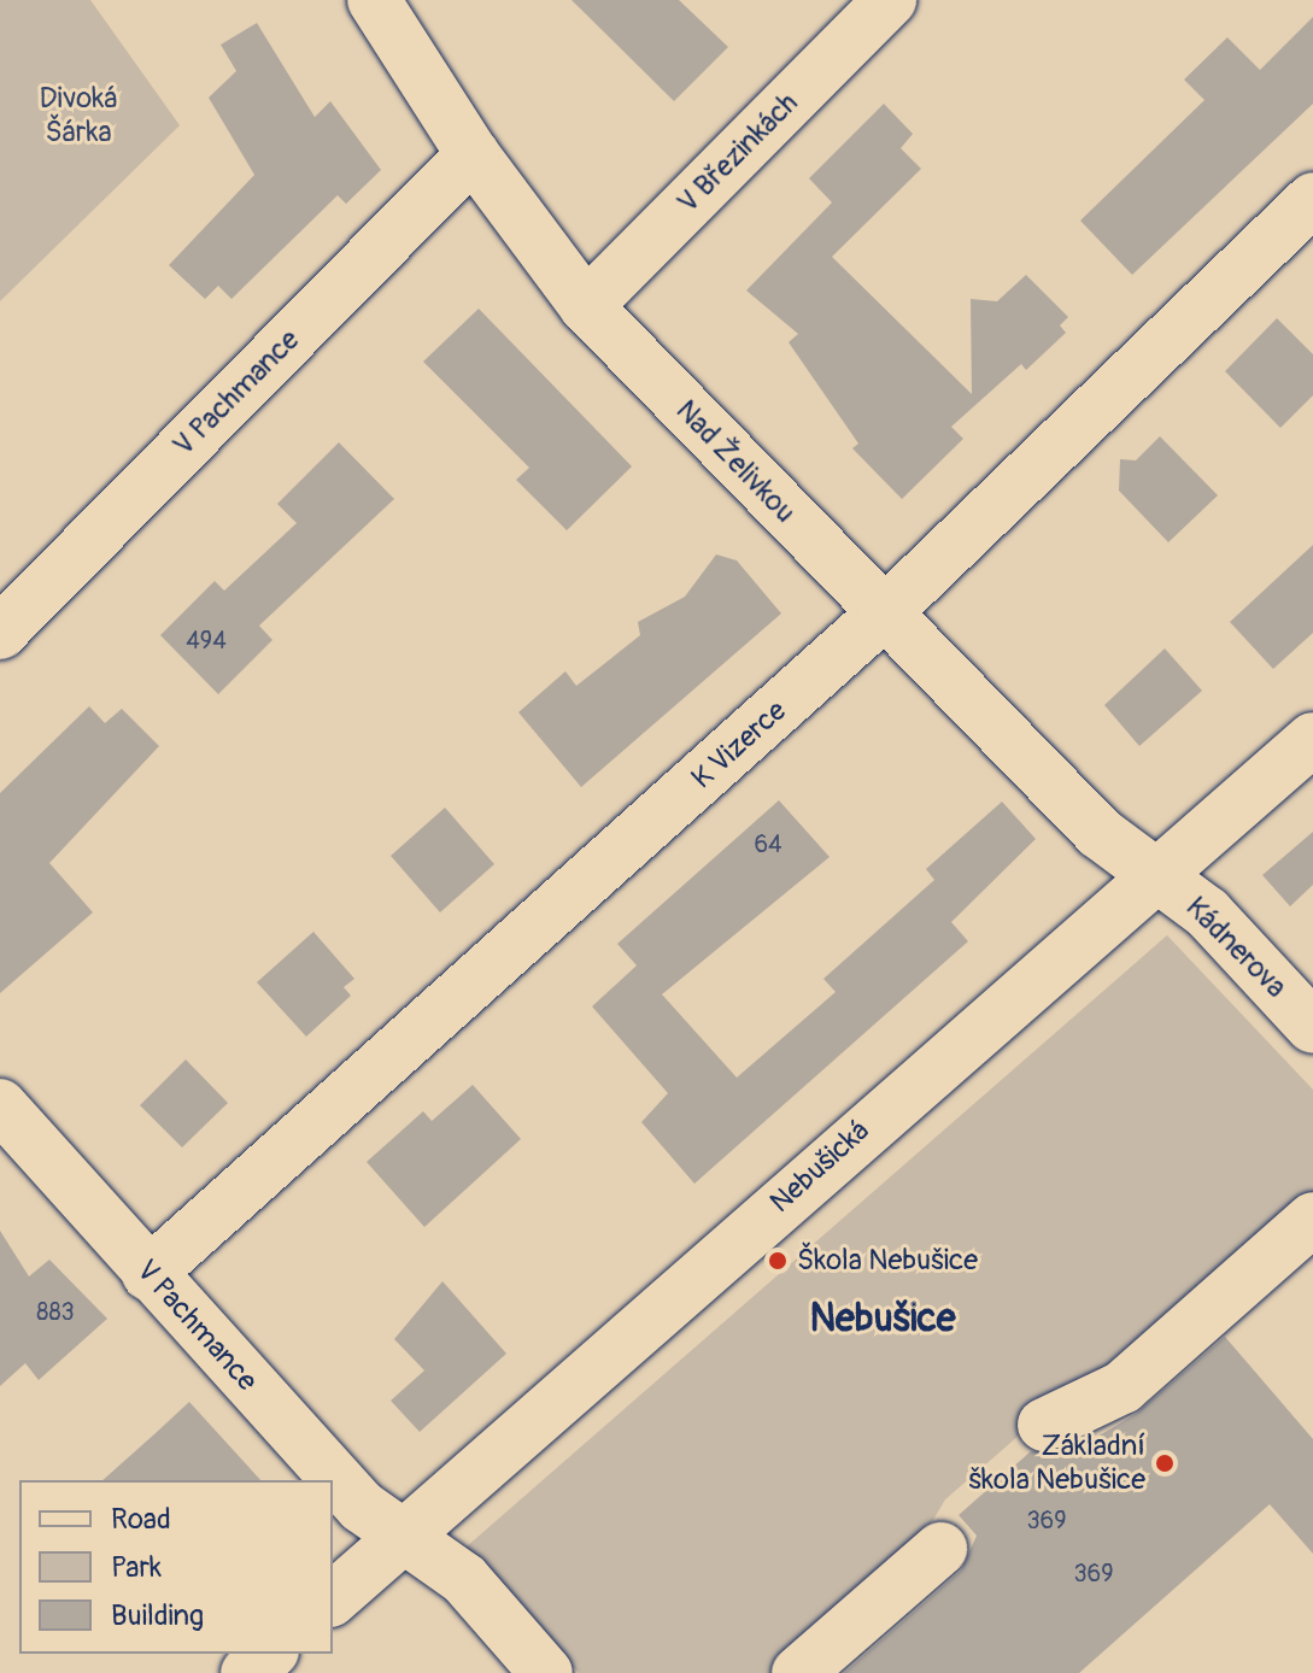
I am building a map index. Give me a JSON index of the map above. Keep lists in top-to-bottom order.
{
  "streets": {
    "street": [
      "V Březinkách",
      "V Pachmance",
      "Nad Želivkou",
      "K Vizerce",
      "Kádnerova",
      "Nebušická"
    ]
  },
  "crossings": [
    ["V Březinkách", "Nad Želivkou"],
    ["V Pachmance", "Nad Želivkou"],
    ["V Pachmance", "K Vizerce"],
    ["V Pachmance", "Nebušická"],
    ["Nad Želivkou", "K Vizerce"],
    ["Nad Želivkou", "Kádnerova"],
    ["Nad Želivkou", "Nebušická"],
    ["Kádnerova", "Nebušická"]
  ],
  "districts": ["Nebušice"],
  "parks": ["Divoká Šárka"],
  "places": ["Škola Nebušice", "Základní škola Nebušice"],
  "house_numbers": [
    "494",
    "64",
    "883",
    "369",
    "369"
  ],
  "legend": ["Road", "Park", "Building"]
}
